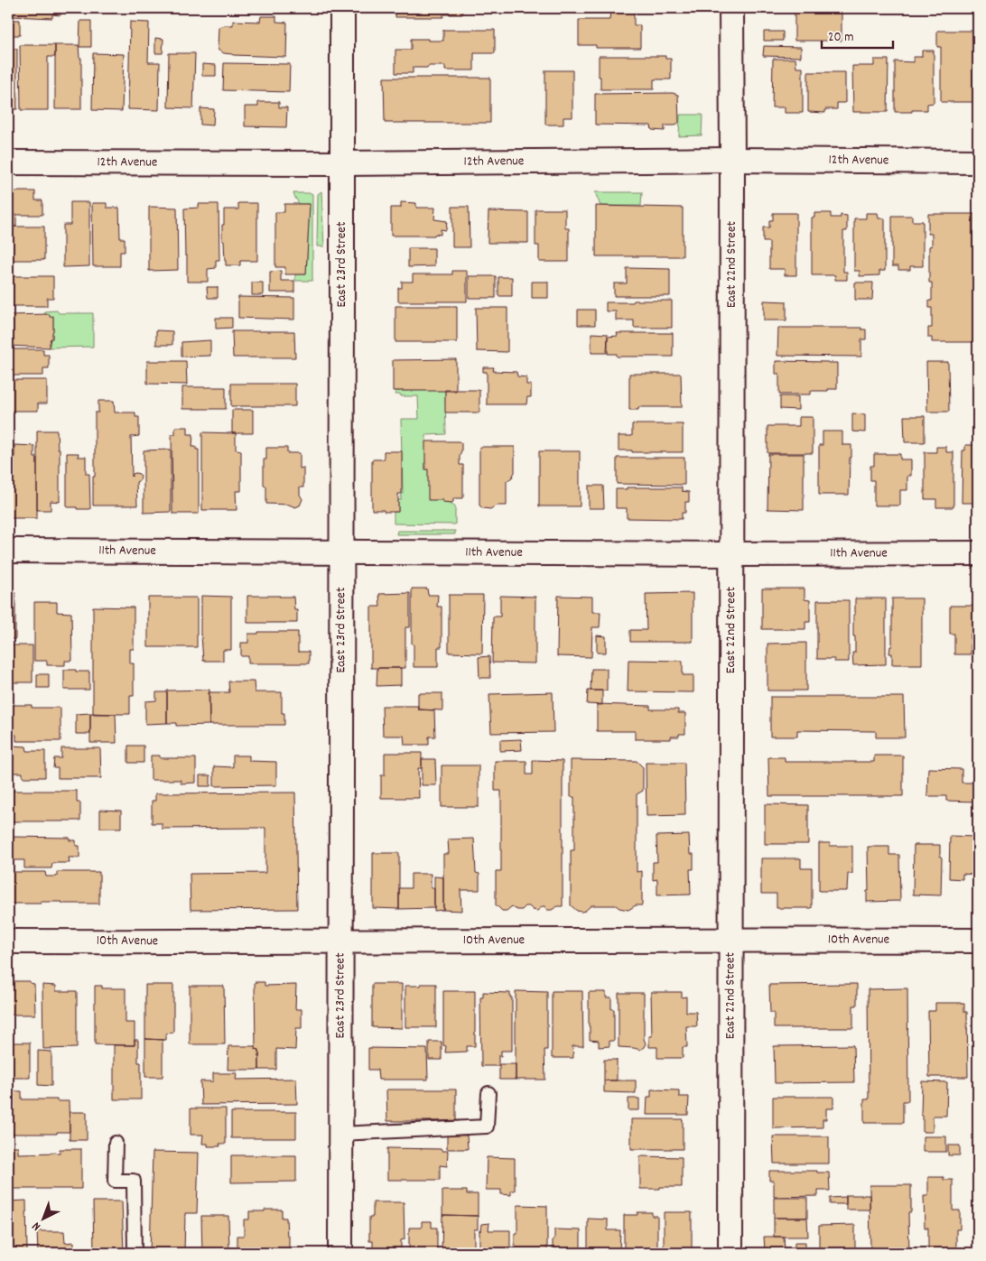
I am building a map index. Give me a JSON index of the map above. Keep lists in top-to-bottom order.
{
  "streets": {
    "street": [
      "12th Avenue",
      "East 22nd Street",
      "East 23rd Street",
      "11th Avenue",
      "10th Avenue"
    ]
  },
  "crossings": [
    ["12th Avenue", "East 22nd Street"],
    ["12th Avenue", "East 23rd Street"],
    ["East 22nd Street", "11th Avenue"],
    ["East 22nd Street", "10th Avenue"],
    ["East 23rd Street", "11th Avenue"],
    ["East 23rd Street", "10th Avenue"]
  ],
  "scale_bar": "20 m",
  "north": "bottom left"
}
